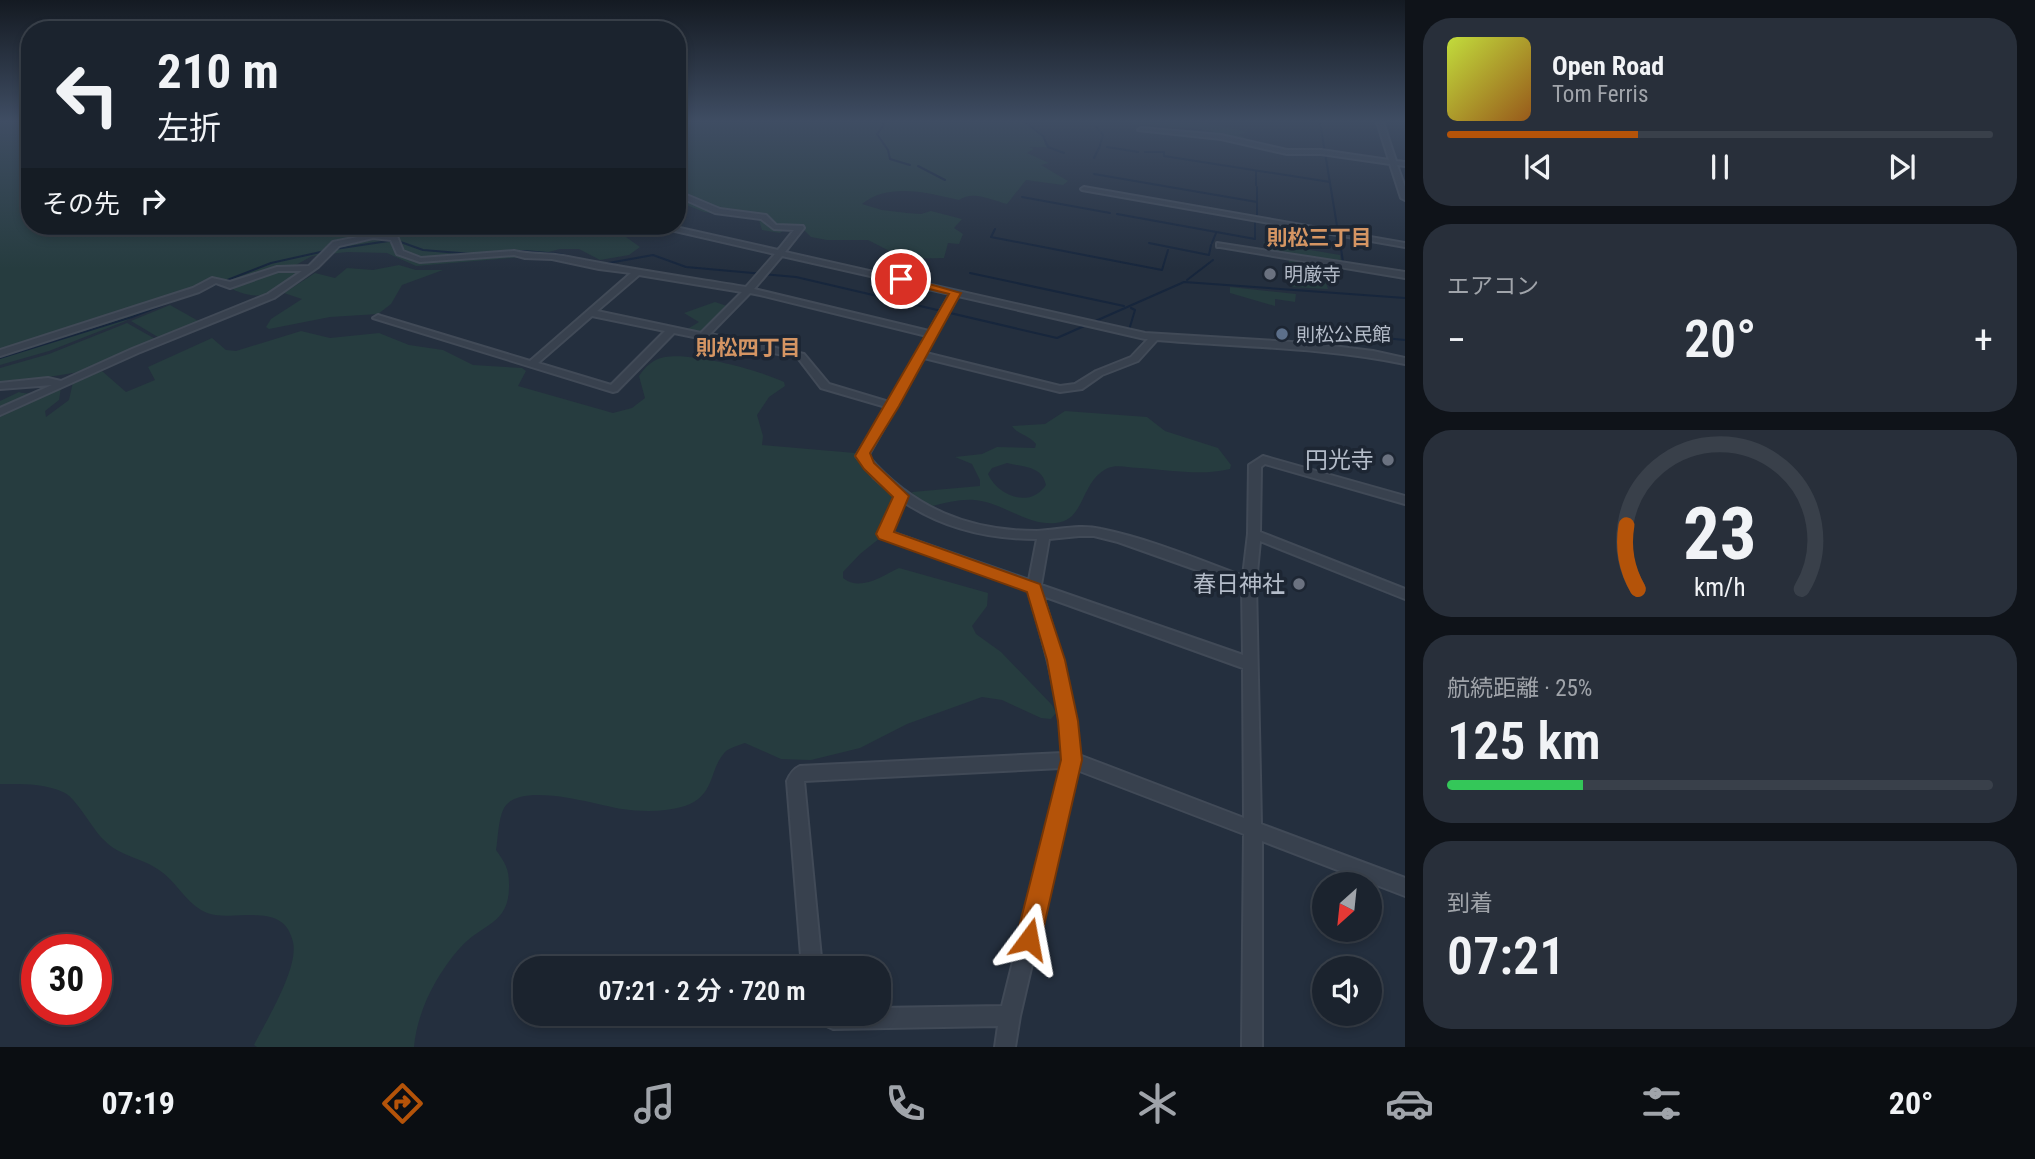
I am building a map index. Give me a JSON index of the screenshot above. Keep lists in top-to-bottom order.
{
  "districts": ["則松三丁目", "則松四丁目"],
  "places": [
    "明厳寺",
    "則松公民館",
    "円光寺",
    "春日神社"
  ],
  "north": "bottom left",
  "page": {
    "turn": ["210 m", "左折"],
    "song": ["Open Road", "Tom Ferris"],
    "then": "その先",
    "tile": [
      "エアコン",
      ["航続距離 · 25%", "125 km"],
      ["到着", "07:21"]
    ],
    "heat": ["−", "20°", "+"],
    "limit": "30",
    "trip": "07:21 · 2 分 · 720 m",
    "tabs": ["07:19", "20°"],
    "gauge": ["23", "km/h"]
  }
}
